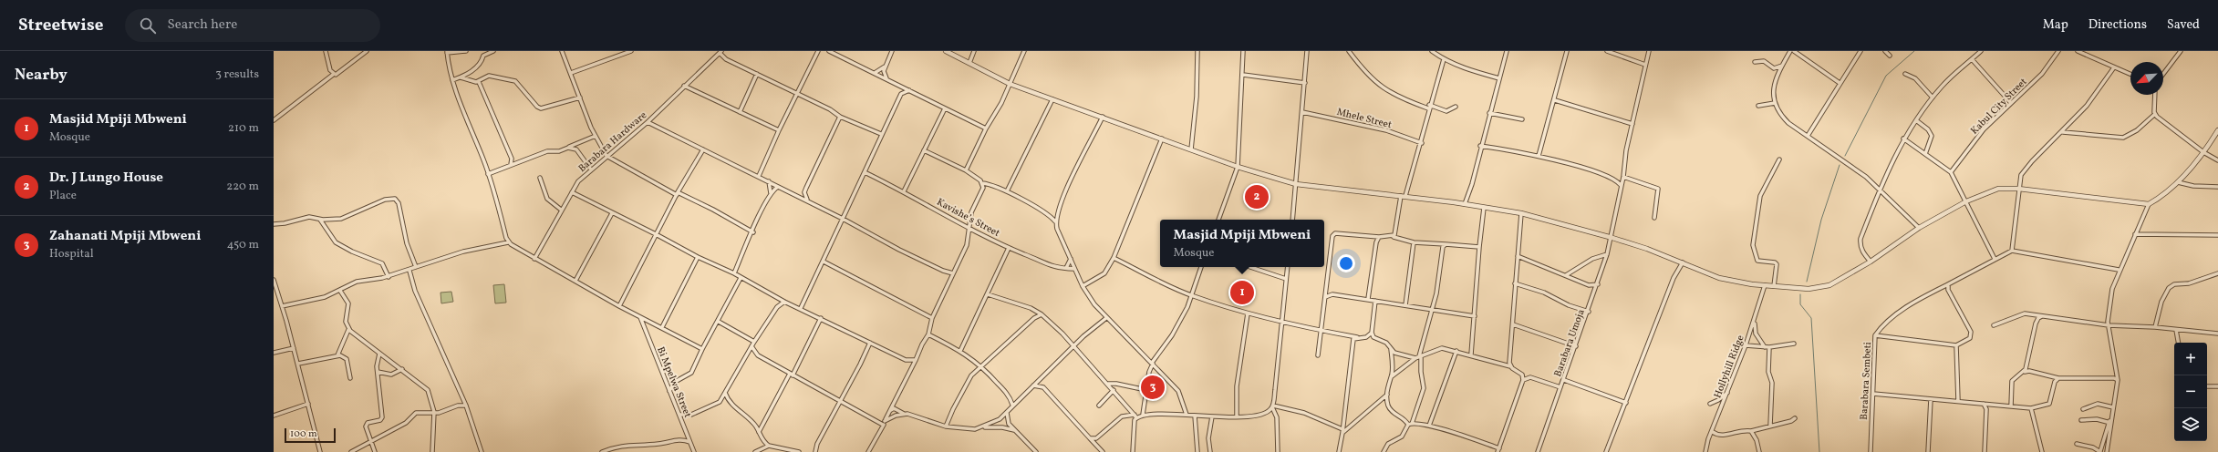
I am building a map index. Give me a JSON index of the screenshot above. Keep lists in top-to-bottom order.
{
  "streets": {
    "street": [
      "Kabul City Street",
      "Mhele Street",
      "Barabara Hardware",
      "Kavishe’s Street",
      "Barabara Umoja",
      "Hollyhill Ridge",
      "Barabara Sembeti",
      "Bi Mpelwa Street"
    ]
  },
  "scale_bar": "100 m",
  "north": "bottom left",
  "page": {
    "header": "Streetwise",
    "search": "Search here",
    "nav": ["Map", "Directions", "Saved"],
    "heading": ["Nearby", "3 results"],
    "list": [
      {
        "mark": "1",
        "name": "Masjid Mpiji Mbweni",
        "note": "Mosque",
        "value": "210 m"
      },
      {
        "mark": "2",
        "name": "Dr. J Lungo House",
        "note": "Place",
        "value": "220 m"
      },
      {
        "mark": "3",
        "name": "Zahanati Mpiji Mbweni",
        "note": "Hospital",
        "value": "450 m"
      }
    ],
    "pins": ["2", "1", "3"],
    "popup": ["Masjid Mpiji Mbweni", "Mosque"],
    "map_buttons": ["+", "−"],
    "scale": "100 m"
  }
}
